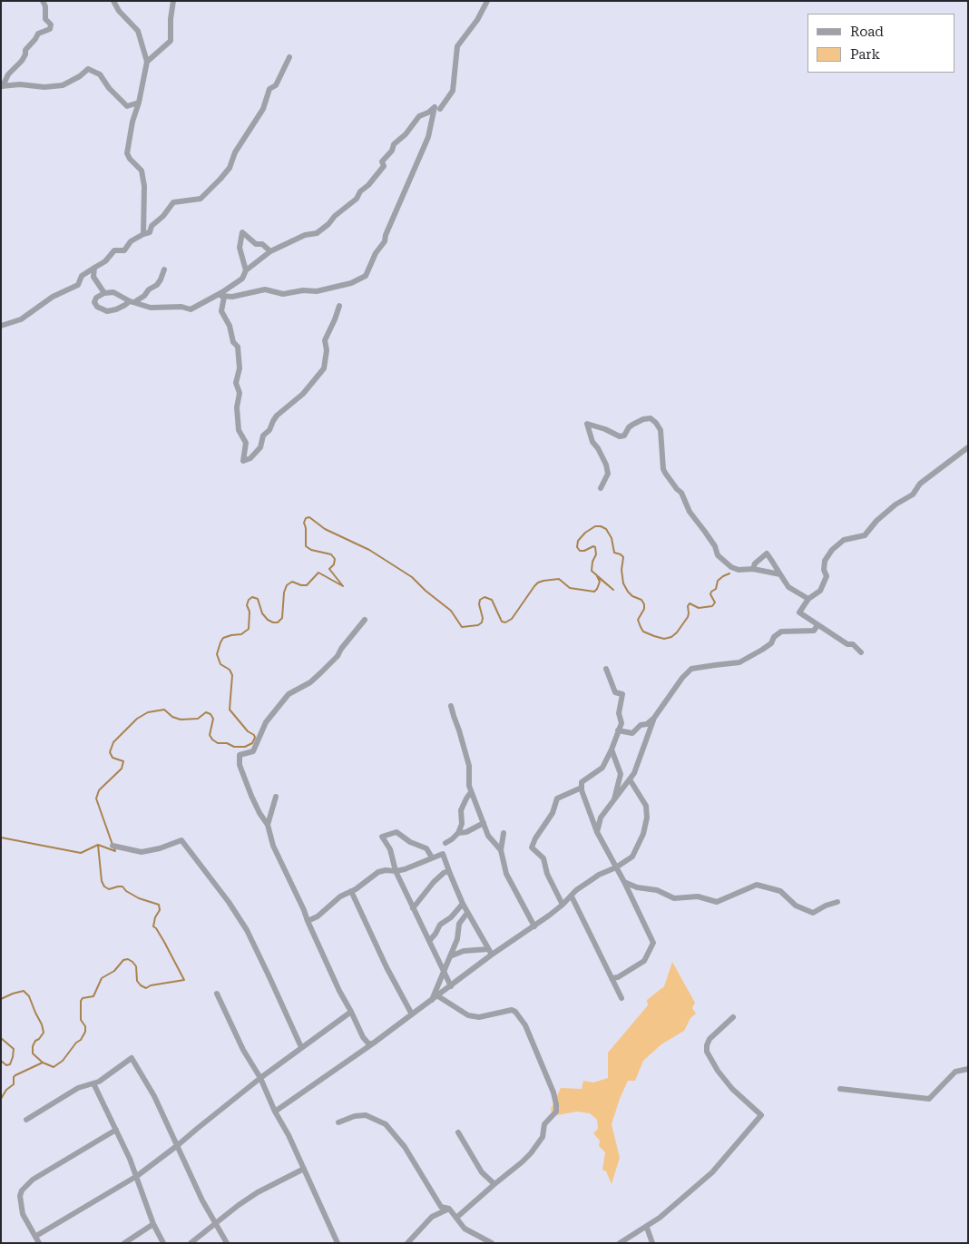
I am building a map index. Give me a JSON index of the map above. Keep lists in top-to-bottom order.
{
  "legend": ["Road", "Park"]
}
